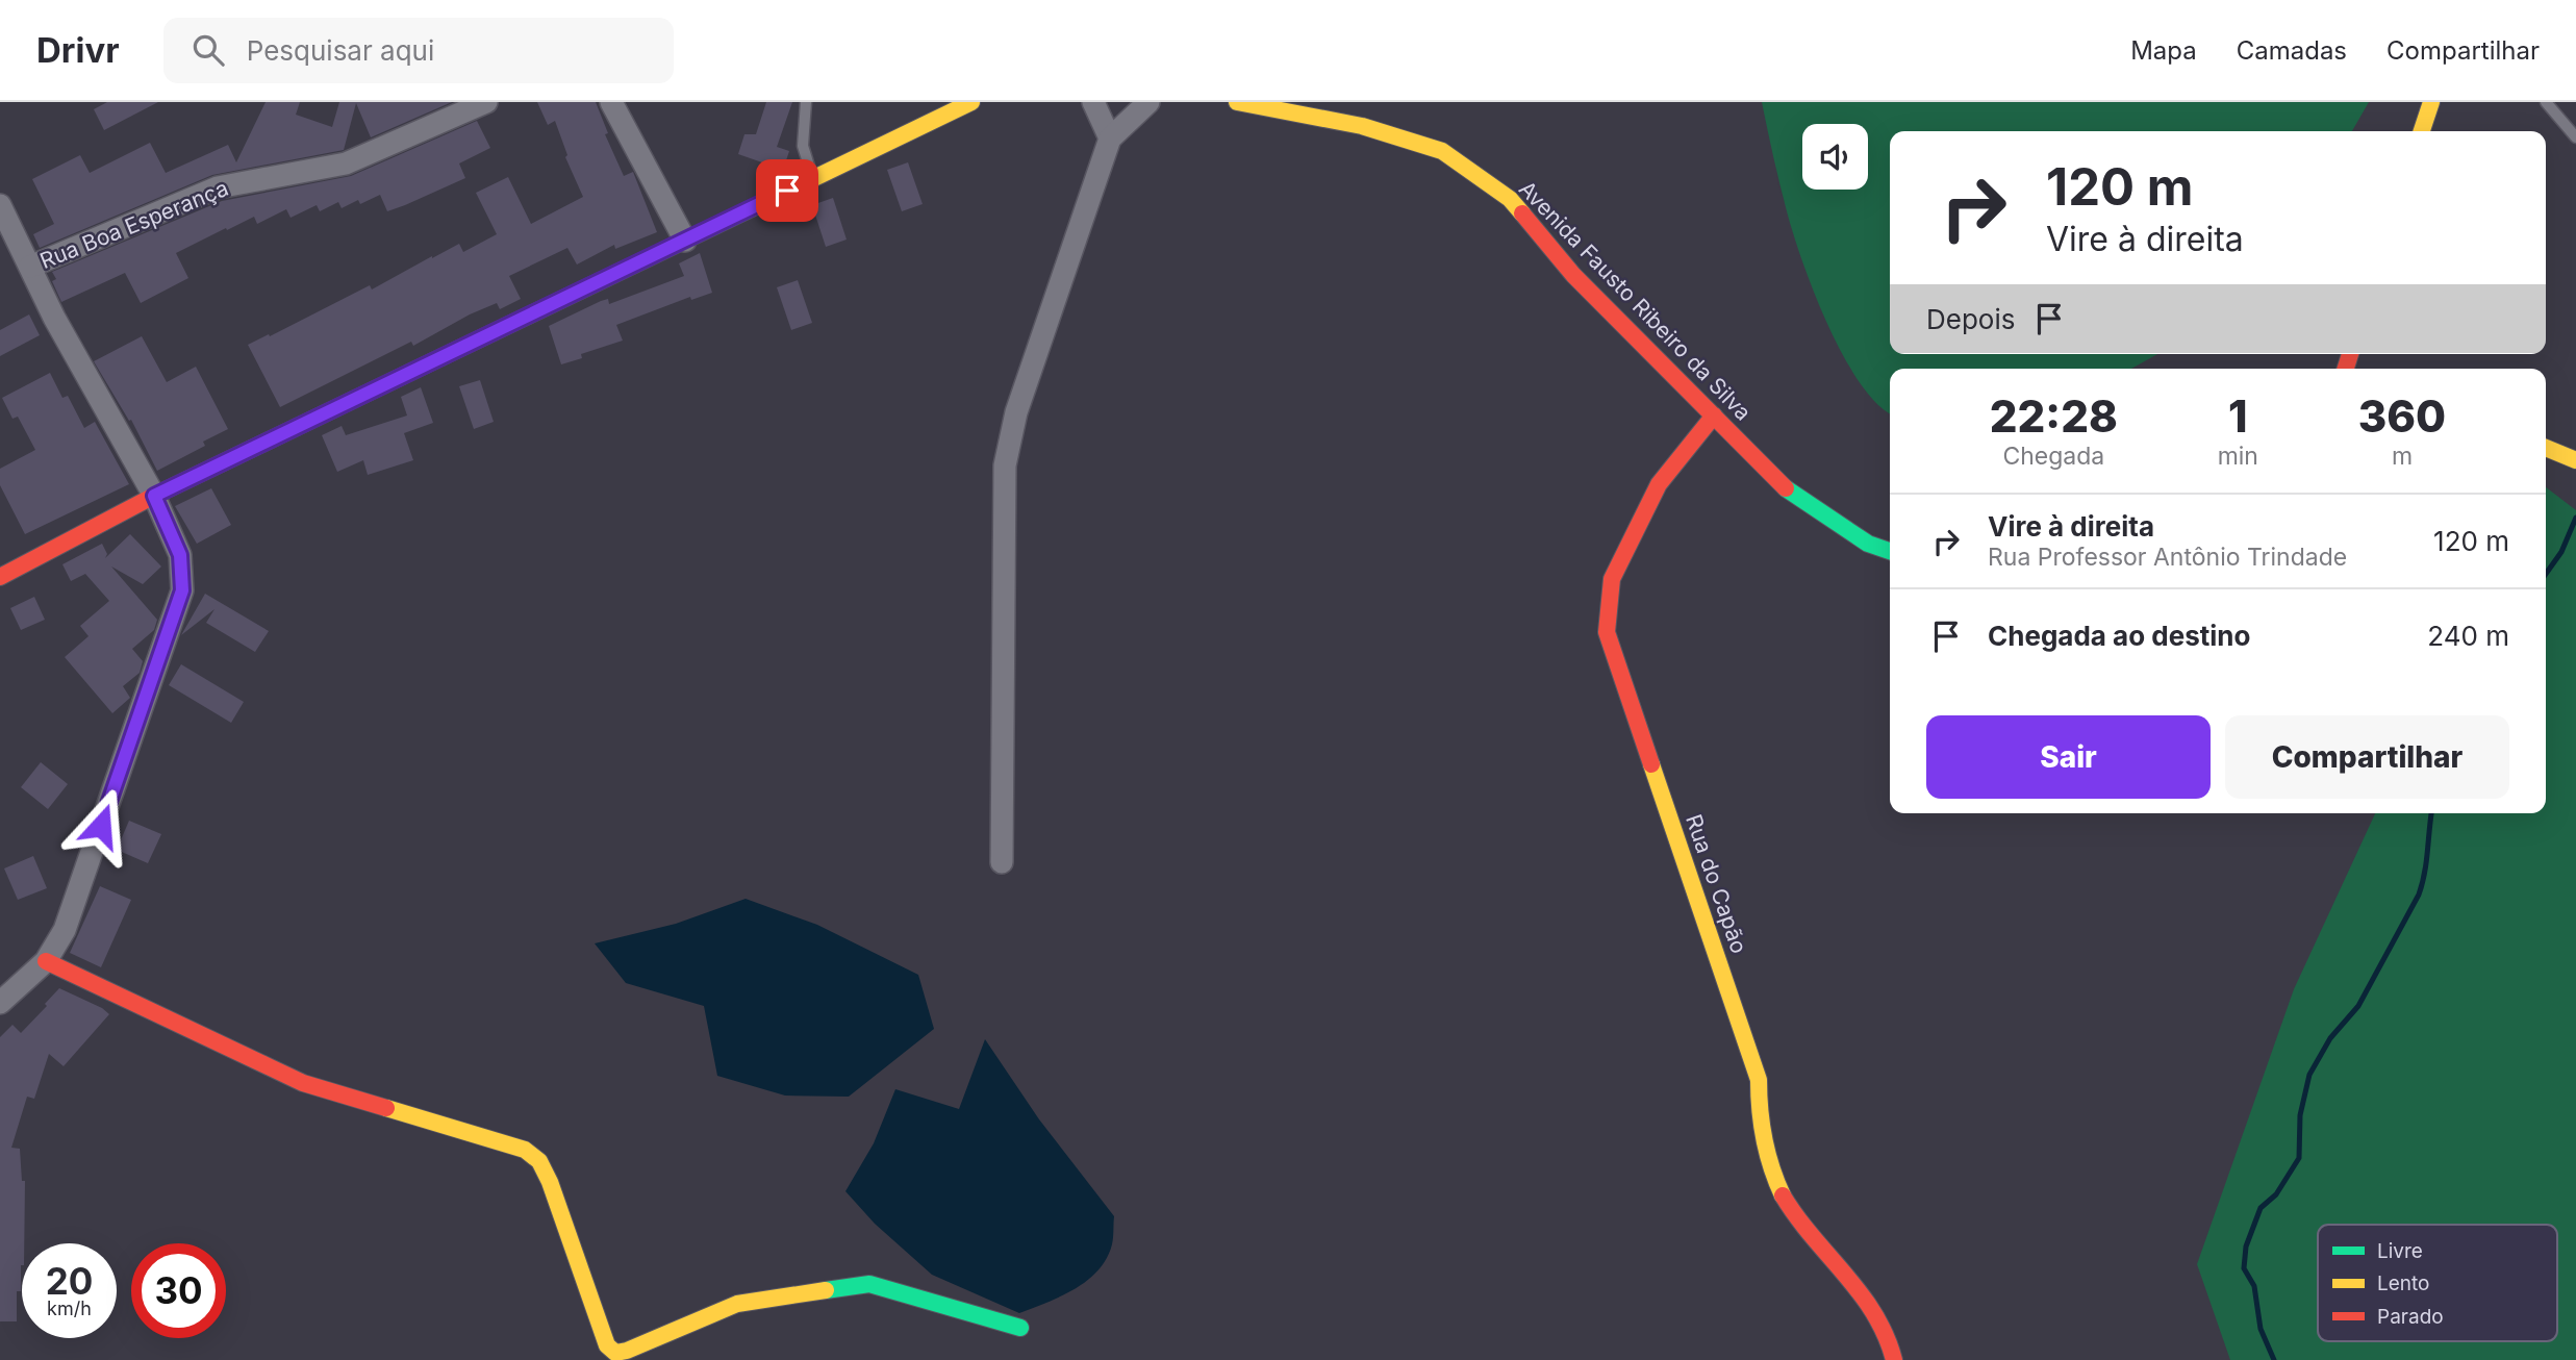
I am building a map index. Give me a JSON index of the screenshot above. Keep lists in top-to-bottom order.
{
  "streets": {
    "street": ["Rua Boa Esperança", "Avenida Fausto Ribeiro da Silva", "Rua do Capão"]
  },
  "crossings": [
    ["Avenida Fausto Ribeiro da Silva", "Rua do Capão"]
  ],
  "legend": ["Livre", "Lento", "Parado"],
  "page": {
    "header": "Drivr",
    "search": "Pesquisar aqui",
    "nav": ["Mapa", "Camadas", "Compartilhar"],
    "turn": ["120 m", "Vire à direita"],
    "then": "Depois",
    "eta": [
      "22:28",
      "Chegada",
      "1",
      "min",
      "360",
      "m"
    ],
    "list": [
      {
        "name": "Vire à direita",
        "note": "Rua Professor Antônio Trindade",
        "value": "120 m"
      },
      {
        "name": "Chegada ao destino",
        "value": "240 m"
      }
    ],
    "buttons": ["Sair", "Compartilhar"],
    "speed": "20 km/h",
    "limit": "30"
  }
}
